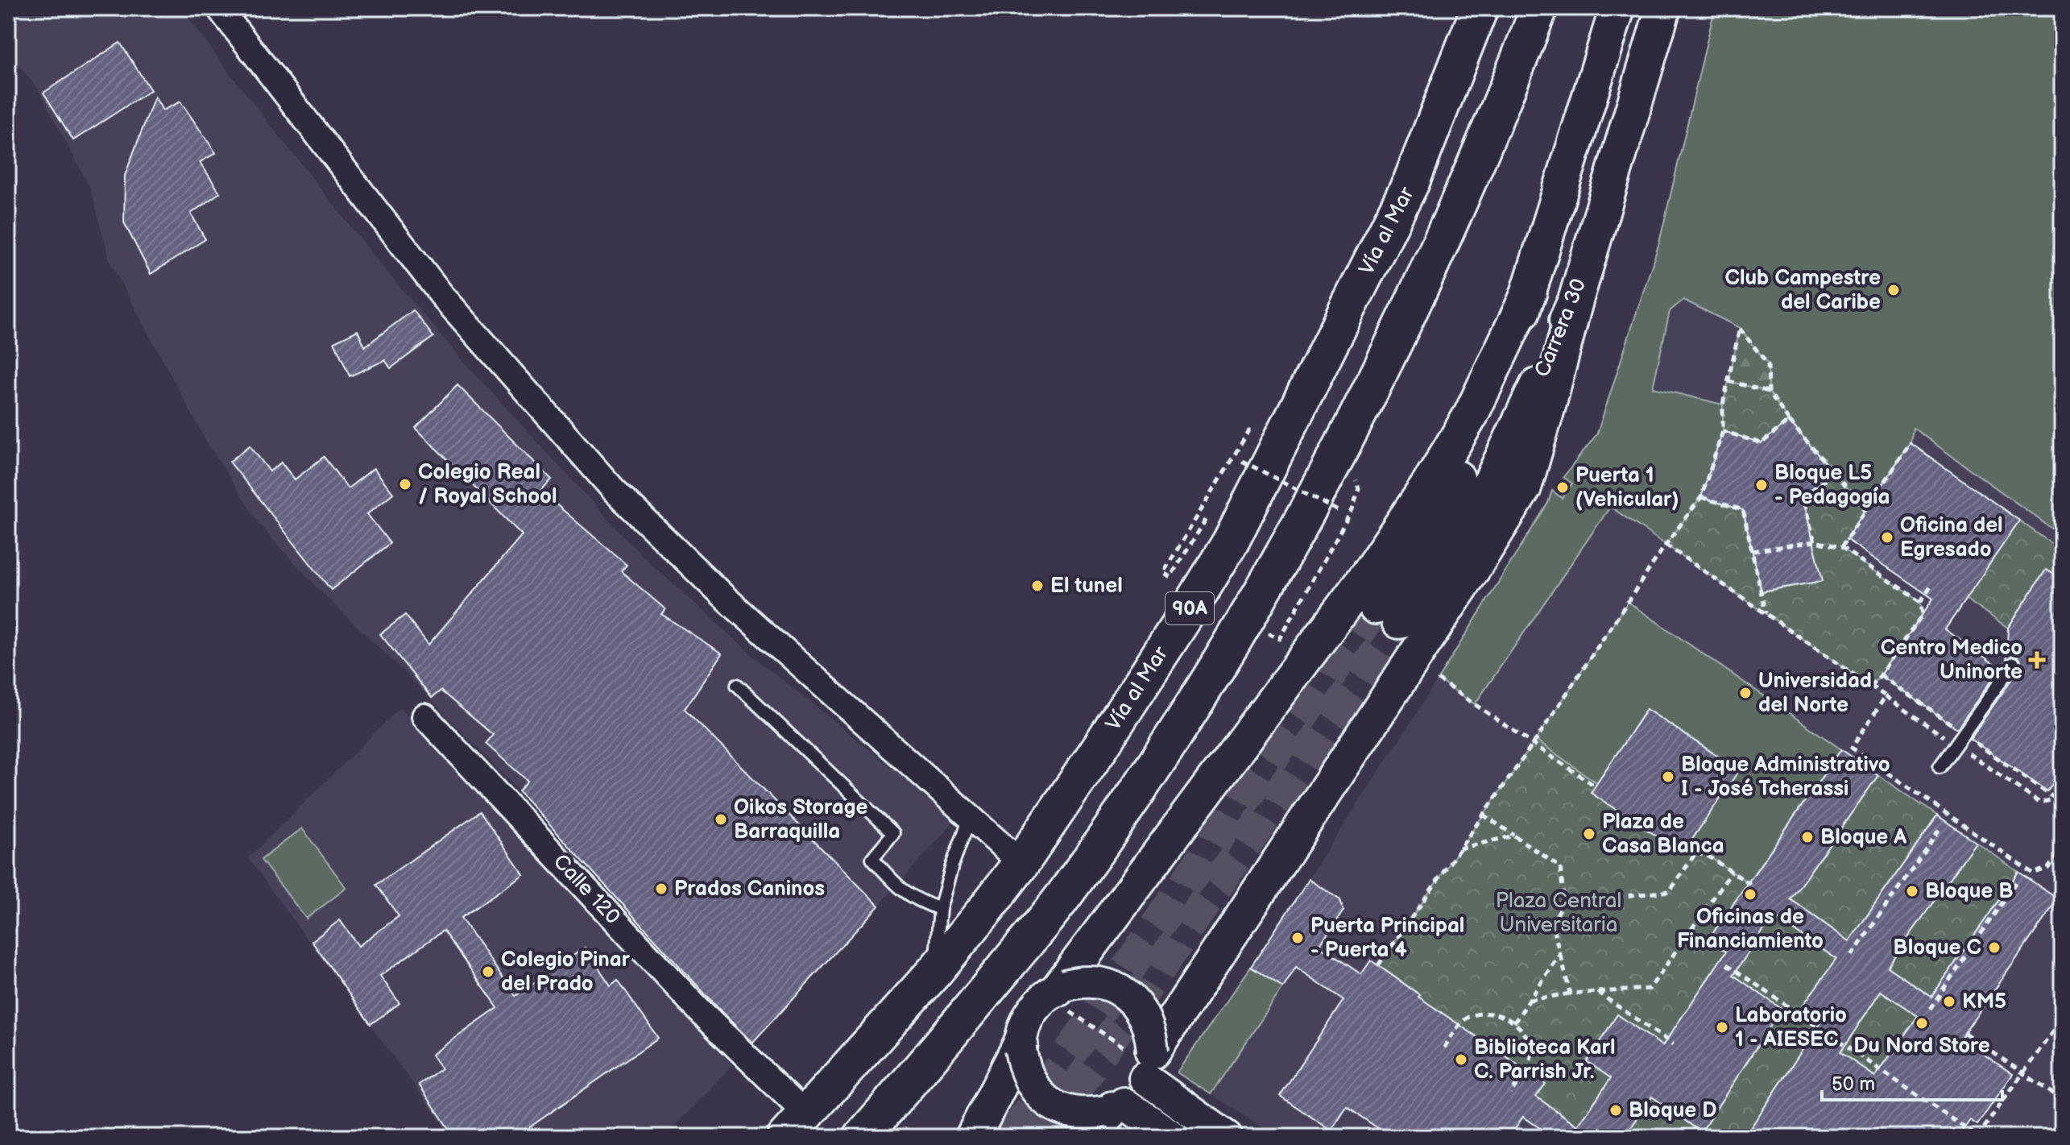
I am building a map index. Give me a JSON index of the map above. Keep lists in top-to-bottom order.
{
  "streets": {
    "highway": ["Vía al Mar", "90A"],
    "main road": ["Carrera 30"],
    "street": ["Calle 120"]
  },
  "crossings": [
    ["Vía al Mar", "Calle 120"]
  ],
  "parks": ["Plaza Central Universitaria"],
  "places": {
    "other": [
      "Club Campestre del Caribe",
      "Colegio Real / Royal School",
      "Bloque L5 - Pedagogía",
      "Puerta 1 (Vehicular)",
      "Oficina del Egresado",
      "El tunel",
      "Universidad del Norte",
      "Bloque Administrativo I - José Tcherassi",
      "Oikos Storage Barraquilla",
      "Plaza de Casa Blanca",
      "Bloque A",
      "Prados Caninos",
      "Bloque B",
      "Oficinas de Financiamiento",
      "Puerta Principal - Puerta 4",
      "Bloque C",
      "Colegio Pinar del Prado",
      "KM5",
      "Du Nord Store",
      "Laboratorio 1 - AIESEC",
      "Biblioteca Karl C. Parrish Jr.",
      "Bloque D"
    ],
    "health": ["Centro Medico Uninorte"]
  },
  "scale_bar": "50 m"
}
